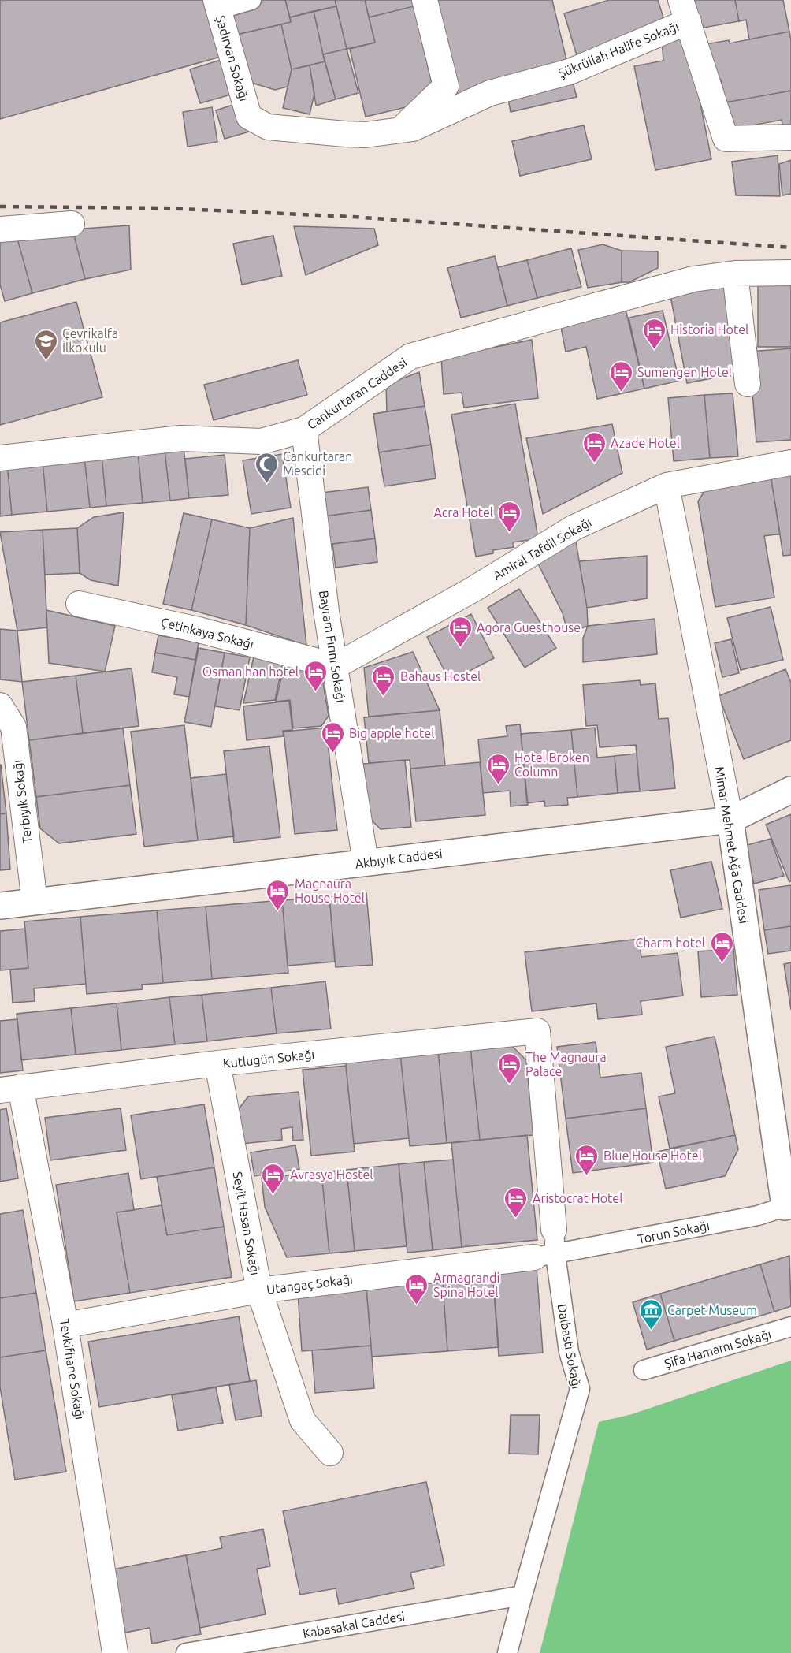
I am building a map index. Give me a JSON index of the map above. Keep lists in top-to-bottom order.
{
  "streets": {
    "street": [
      "Şükrüllah Halife Sokağı",
      "Şadırvan Sokağı",
      "Cankurtaran Caddesi",
      "Amiral Tafdil Sokağı",
      "Çetinkaya Sokağı",
      "Bayram Fırını Sokağı",
      "Terbıyık Sokağı",
      "Mimar Mehmet Ağa Caddesi",
      "Akbıyık Caddesi",
      "Kutlugün Sokağı",
      "Seyit Hasan Sokağı",
      "Torun Sokağı",
      "Utangaç Sokağı",
      "Dalbastı Sokağı",
      "Şifa Hamamı Sokağı",
      "Tevkifhane Sokağı",
      "Kabasakal Caddesi"
    ]
  },
  "crossings": [
    ["Şükrüllah Halife Sokağı", "Şadırvan Sokağı"],
    ["Cankurtaran Caddesi", "Bayram Fırını Sokağı"],
    ["Amiral Tafdil Sokağı", "Çetinkaya Sokağı"],
    ["Amiral Tafdil Sokağı", "Bayram Fırını Sokağı"],
    ["Amiral Tafdil Sokağı", "Mimar Mehmet Ağa Caddesi"],
    ["Çetinkaya Sokağı", "Bayram Fırını Sokağı"],
    ["Bayram Fırını Sokağı", "Akbıyık Caddesi"],
    ["Terbıyık Sokağı", "Akbıyık Caddesi"],
    ["Mimar Mehmet Ağa Caddesi", "Akbıyık Caddesi"],
    ["Mimar Mehmet Ağa Caddesi", "Torun Sokağı"],
    ["Kutlugün Sokağı", "Seyit Hasan Sokağı"],
    ["Kutlugün Sokağı", "Dalbastı Sokağı"],
    ["Kutlugün Sokağı", "Tevkifhane Sokağı"],
    ["Seyit Hasan Sokağı", "Utangaç Sokağı"],
    ["Torun Sokağı", "Utangaç Sokağı"],
    ["Torun Sokağı", "Dalbastı Sokağı"],
    ["Utangaç Sokağı", "Dalbastı Sokağı"],
    ["Utangaç Sokağı", "Tevkifhane Sokağı"],
    ["Dalbastı Sokağı", "Kabasakal Caddesi"]
  ],
  "places": {
    "hotel": [
      "Historia Hotel",
      "Sumengen Hotel",
      "Azade Hotel",
      "Acra Hotel",
      "Agora Guesthouse",
      "Osman han hotel",
      "Bahaus Hostel",
      "Big apple hotel",
      "Hotel Broken Column",
      "Magnaura House Hotel",
      "Charm hotel",
      "The Magnaura Palace",
      "Blue House Hotel",
      "Avrasya Hostel",
      "Aristocrat Hotel",
      "Armagrandi Spina Hotel"
    ],
    "school or university": ["Çevrikalfa İlkokulu"],
    "mosque": ["Cankurtaran Mescidi"],
    "museum": ["Carpet Museum"]
  }
}
